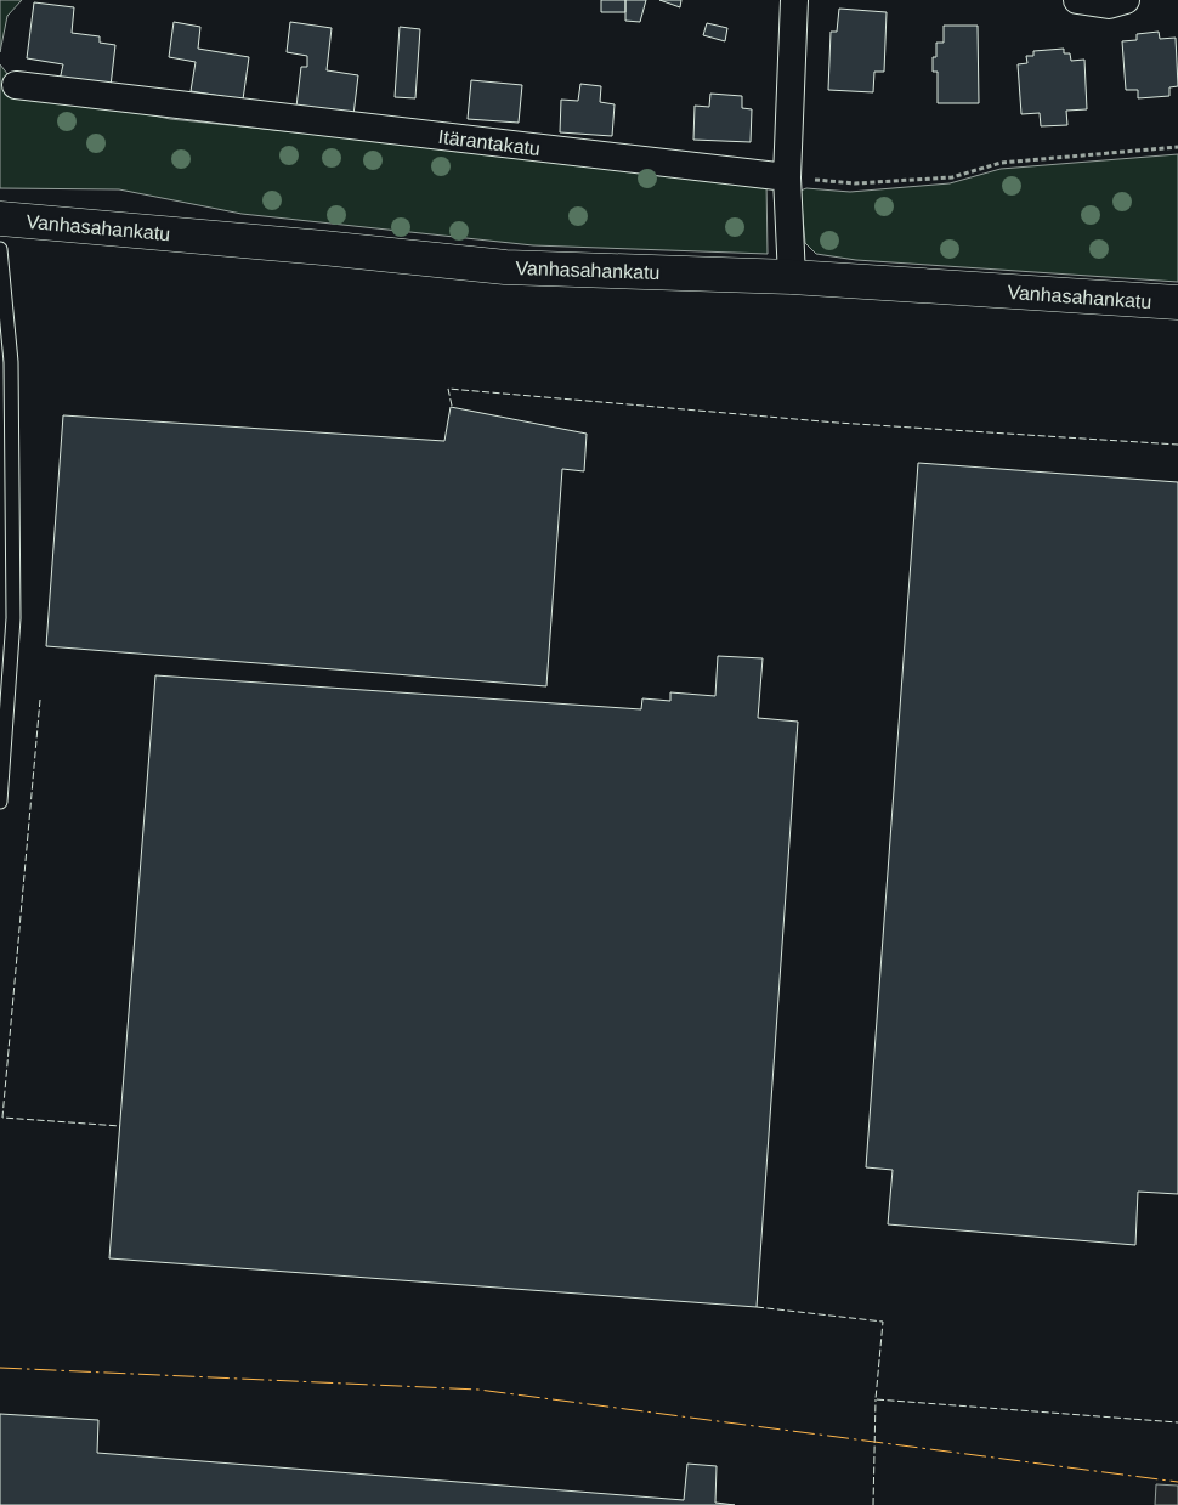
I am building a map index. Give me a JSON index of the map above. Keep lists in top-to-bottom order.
{
  "streets": {
    "street": ["Itärantakatu", "Vanhasahankatu"]
  }
}
